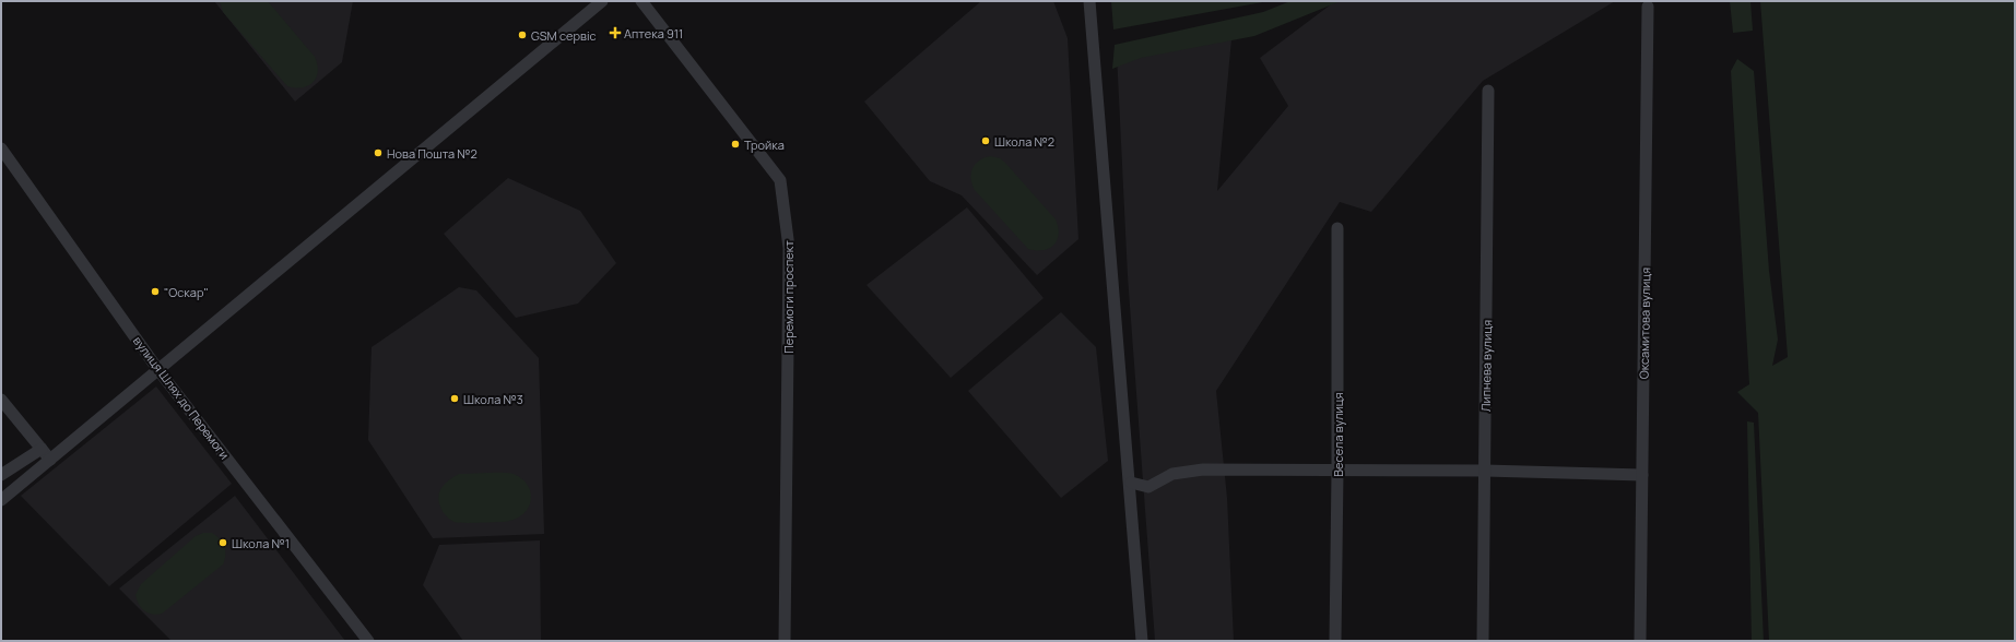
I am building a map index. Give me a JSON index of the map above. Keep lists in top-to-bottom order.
{
  "streets": {
    "street": [
      "Перемоги проспект",
      "Оксамитова вулиця",
      "Липнева вулиця",
      "вулиця Шлях до Перемоги",
      "Весела вулиця"
    ]
  },
  "places": {
    "health": ["Аптека 911"],
    "other": [
      "GSM сервіс",
      "Школа №2",
      "Тройка",
      "Нова Пошта №2",
      "\"Оскар\"",
      "Школа №3",
      "Школа №1"
    ]
  }
}
